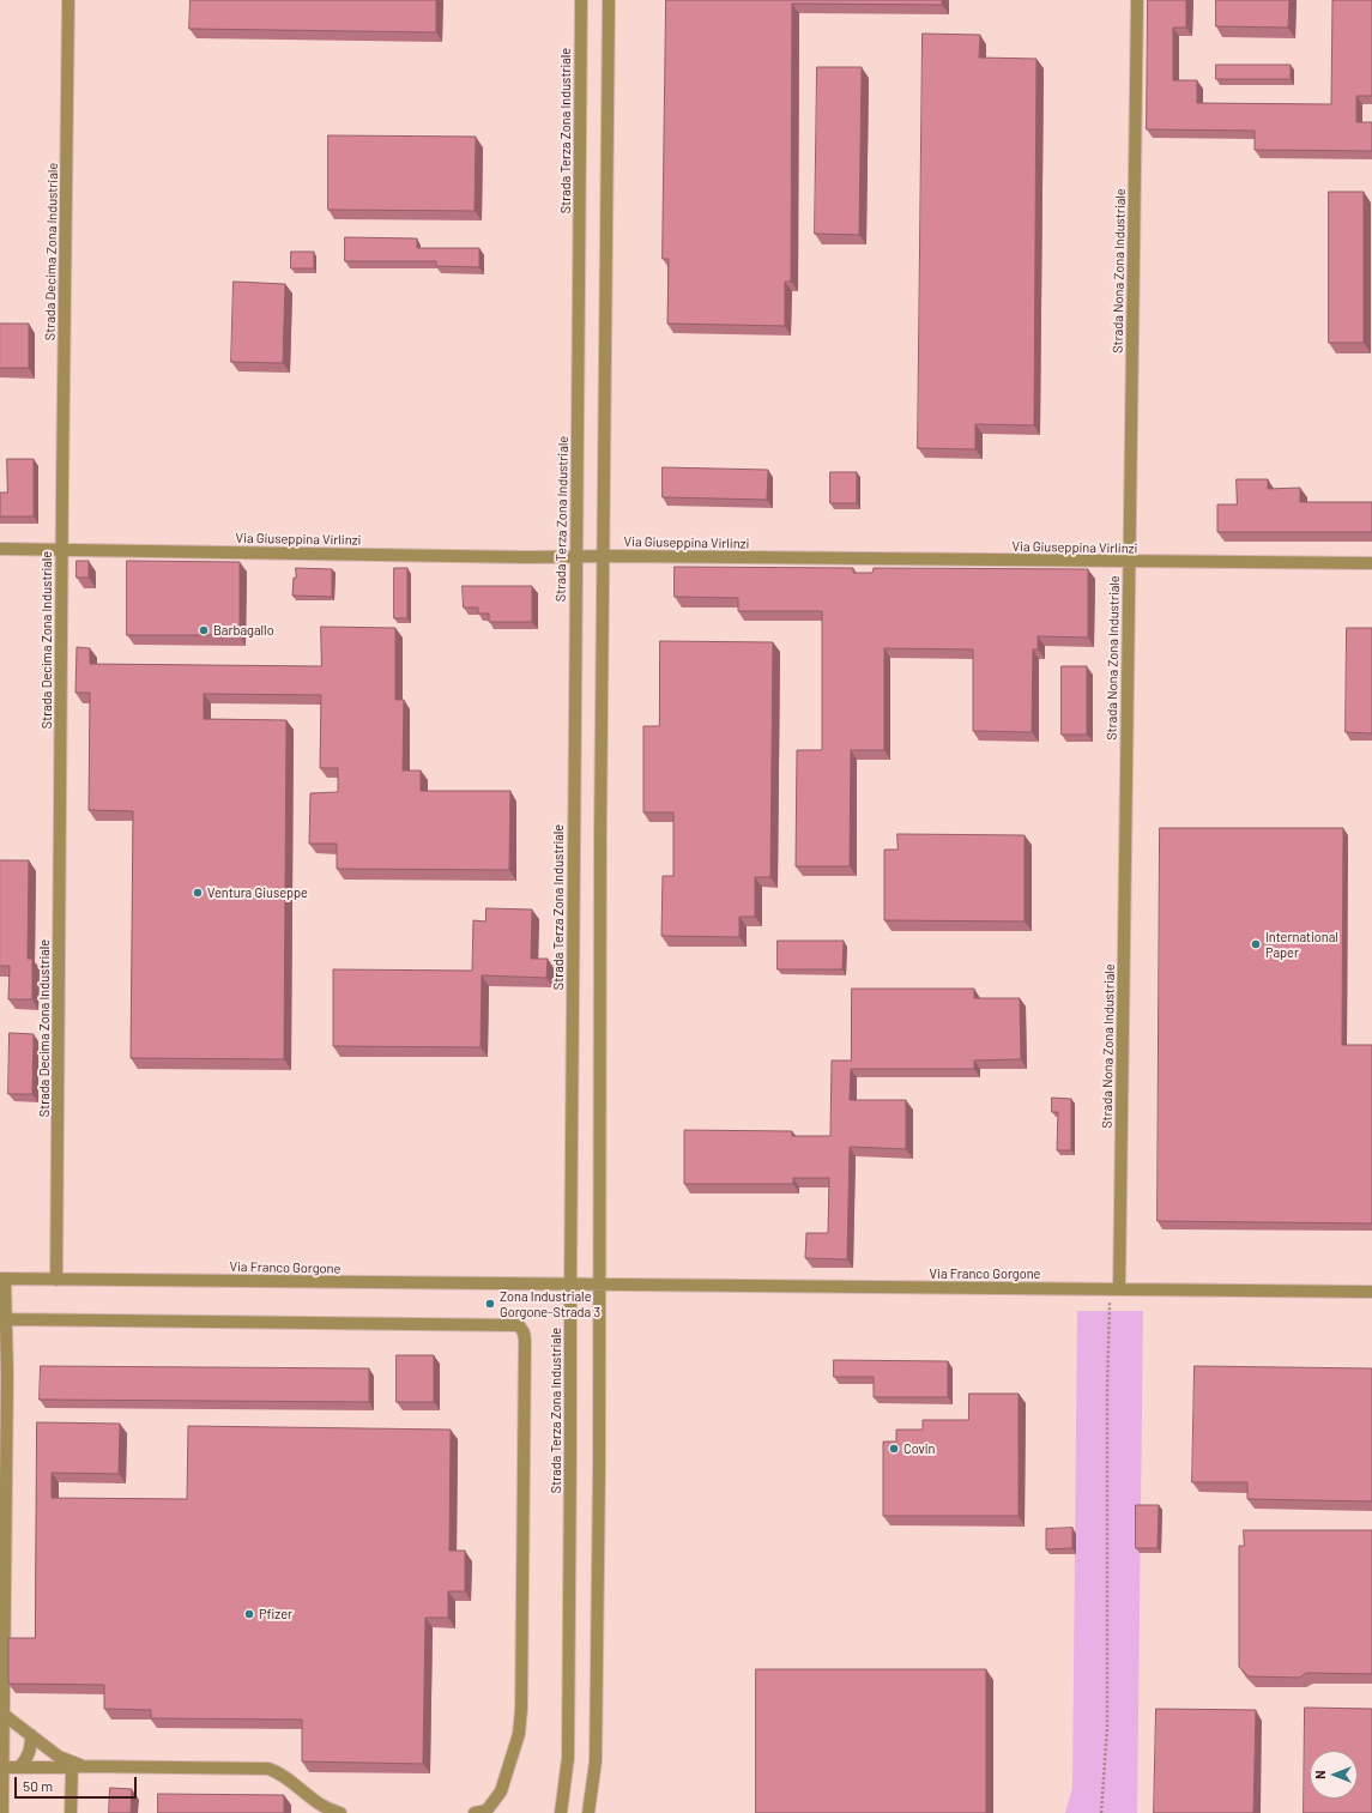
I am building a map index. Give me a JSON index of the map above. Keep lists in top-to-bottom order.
{
  "streets": {
    "street": [
      "Strada Terza Zona Industriale",
      "Strada Decima Zona Industriale",
      "Strada Nona Zona Industriale",
      "Via Giuseppina Virlinzi",
      "Via Franco Gorgone"
    ]
  },
  "crossings": [
    ["Strada Terza Zona Industriale", "Via Giuseppina Virlinzi"],
    ["Strada Terza Zona Industriale", "Via Franco Gorgone"],
    ["Strada Decima Zona Industriale", "Via Giuseppina Virlinzi"],
    ["Strada Decima Zona Industriale", "Via Franco Gorgone"],
    ["Strada Nona Zona Industriale", "Via Giuseppina Virlinzi"],
    ["Strada Nona Zona Industriale", "Via Franco Gorgone"]
  ],
  "places": [
    "Barbagallo",
    "Ventura Giuseppe",
    "International Paper",
    "Zona Industriale Gorgone-Strada 3",
    "Covin",
    "Pfizer"
  ],
  "scale_bar": "50 m",
  "north": "left"
}
